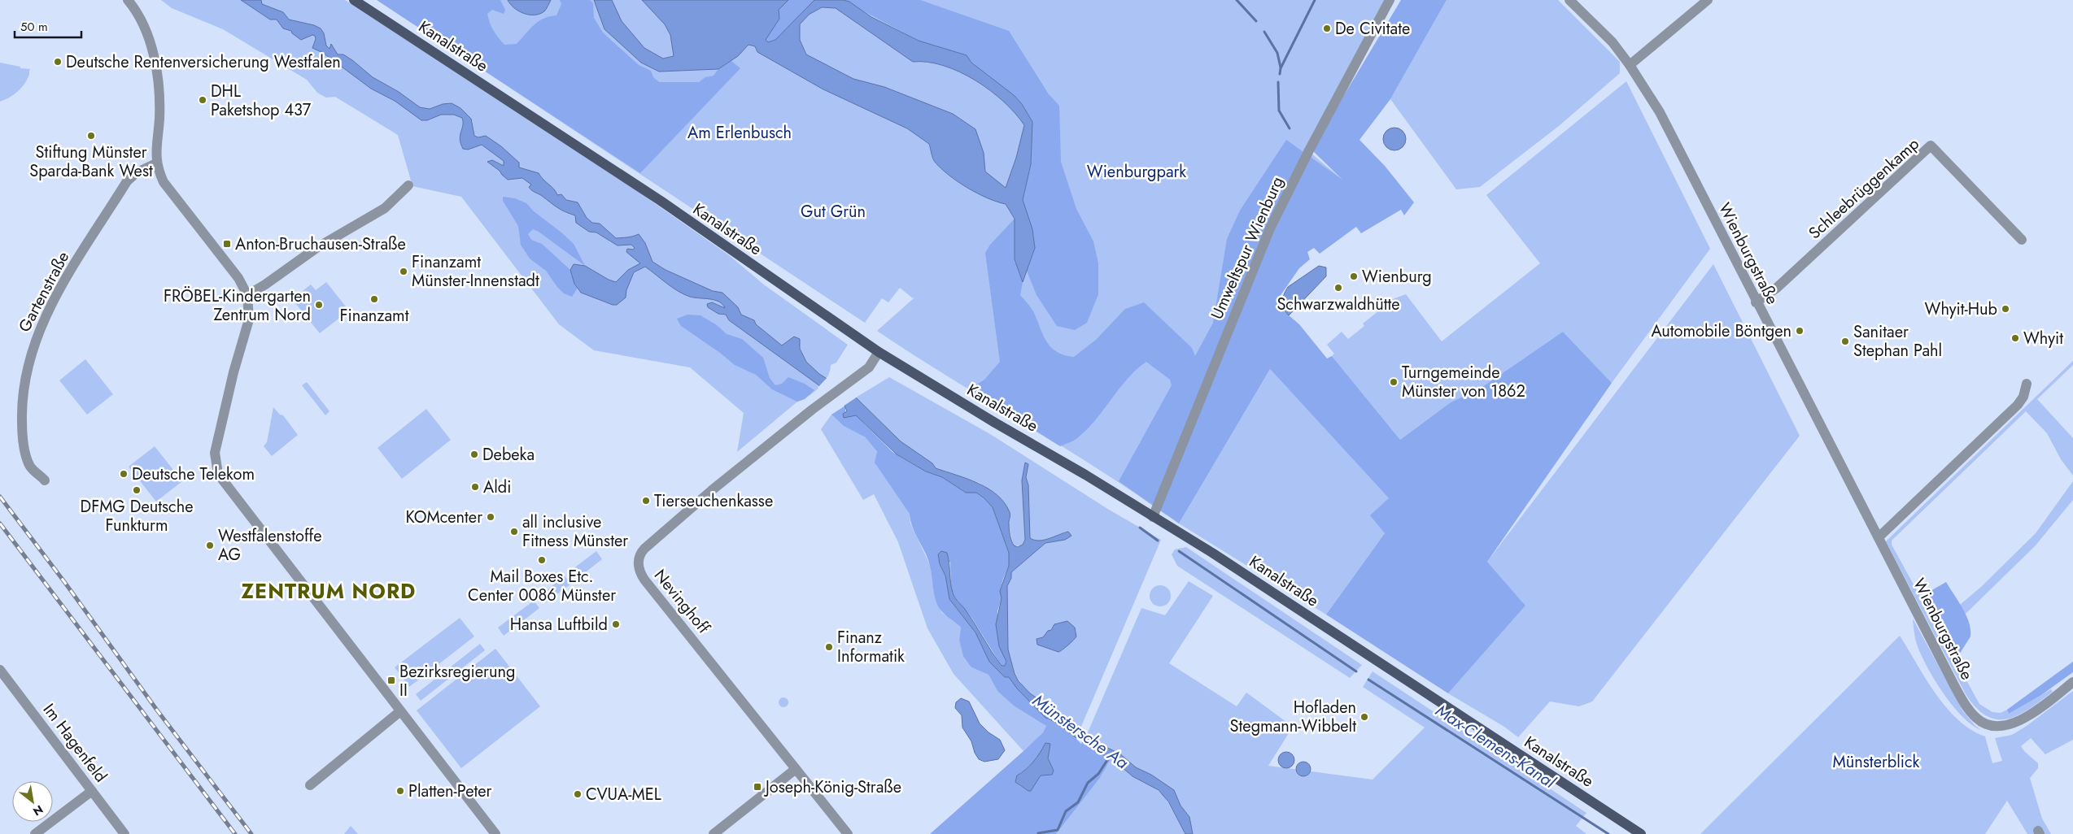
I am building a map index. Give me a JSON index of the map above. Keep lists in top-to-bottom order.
{
  "streets": {
    "main road": ["Kanalstraße"],
    "street": [
      "Schleebrüggenkamp",
      "Umweltspur Wienburg",
      "Wienburgstraße",
      "Gartenstraße",
      "Nevinghoff",
      "Im Hagenfeld"
    ]
  },
  "crossings": [
    ["Kanalstraße", "Umweltspur Wienburg"],
    ["Kanalstraße", "Nevinghoff"],
    ["Schleebrüggenkamp", "Wienburgstraße"]
  ],
  "districts": ["ZENTRUM NORD"],
  "water": ["Münstersche Aa", "Max-Clemens-Kanal"],
  "parks": [
    "Am Erlenbusch",
    "Wienburgpark",
    "Gut Grün",
    "Münsterblick"
  ],
  "places": {
    "other": [
      "De Civitate",
      "Deutsche Rentenversicherung Westfalen",
      "DHL Paketshop 437",
      "Stiftung Münster Sparda-Bank West",
      "Finanzamt Münster-Innenstadt",
      "Wienburg",
      "Schwarzwaldhütte",
      "Finanzamt",
      "FRÖBEL-Kindergarten Zentrum Nord",
      "Whyit-Hub",
      "Automobile Böntgen",
      "Whyit",
      "Sanitaer Stephan Pahl",
      "Turngemeinde Münster von 1862",
      "Debeka",
      "Deutsche Telekom",
      "Aldi",
      "DFMG Deutsche Funkturm",
      "Tierseuchenkasse",
      "KOMcenter",
      "all inclusive Fitness Münster",
      "Westfalenstoffe AG",
      "Mail Boxes Etc. Center 0086 Münster",
      "Hansa Luftbild",
      "Finanz Informatik",
      "Hofladen Stegmann-Wibbelt",
      "Platten-Peter",
      "CVUA-MEL"
    ],
    "transit": ["Anton-Bruchausen-Straße", "Bezirksregierung II", "Joseph-König-Straße"]
  },
  "scale_bar": "50 m",
  "north": "bottom right"
}
